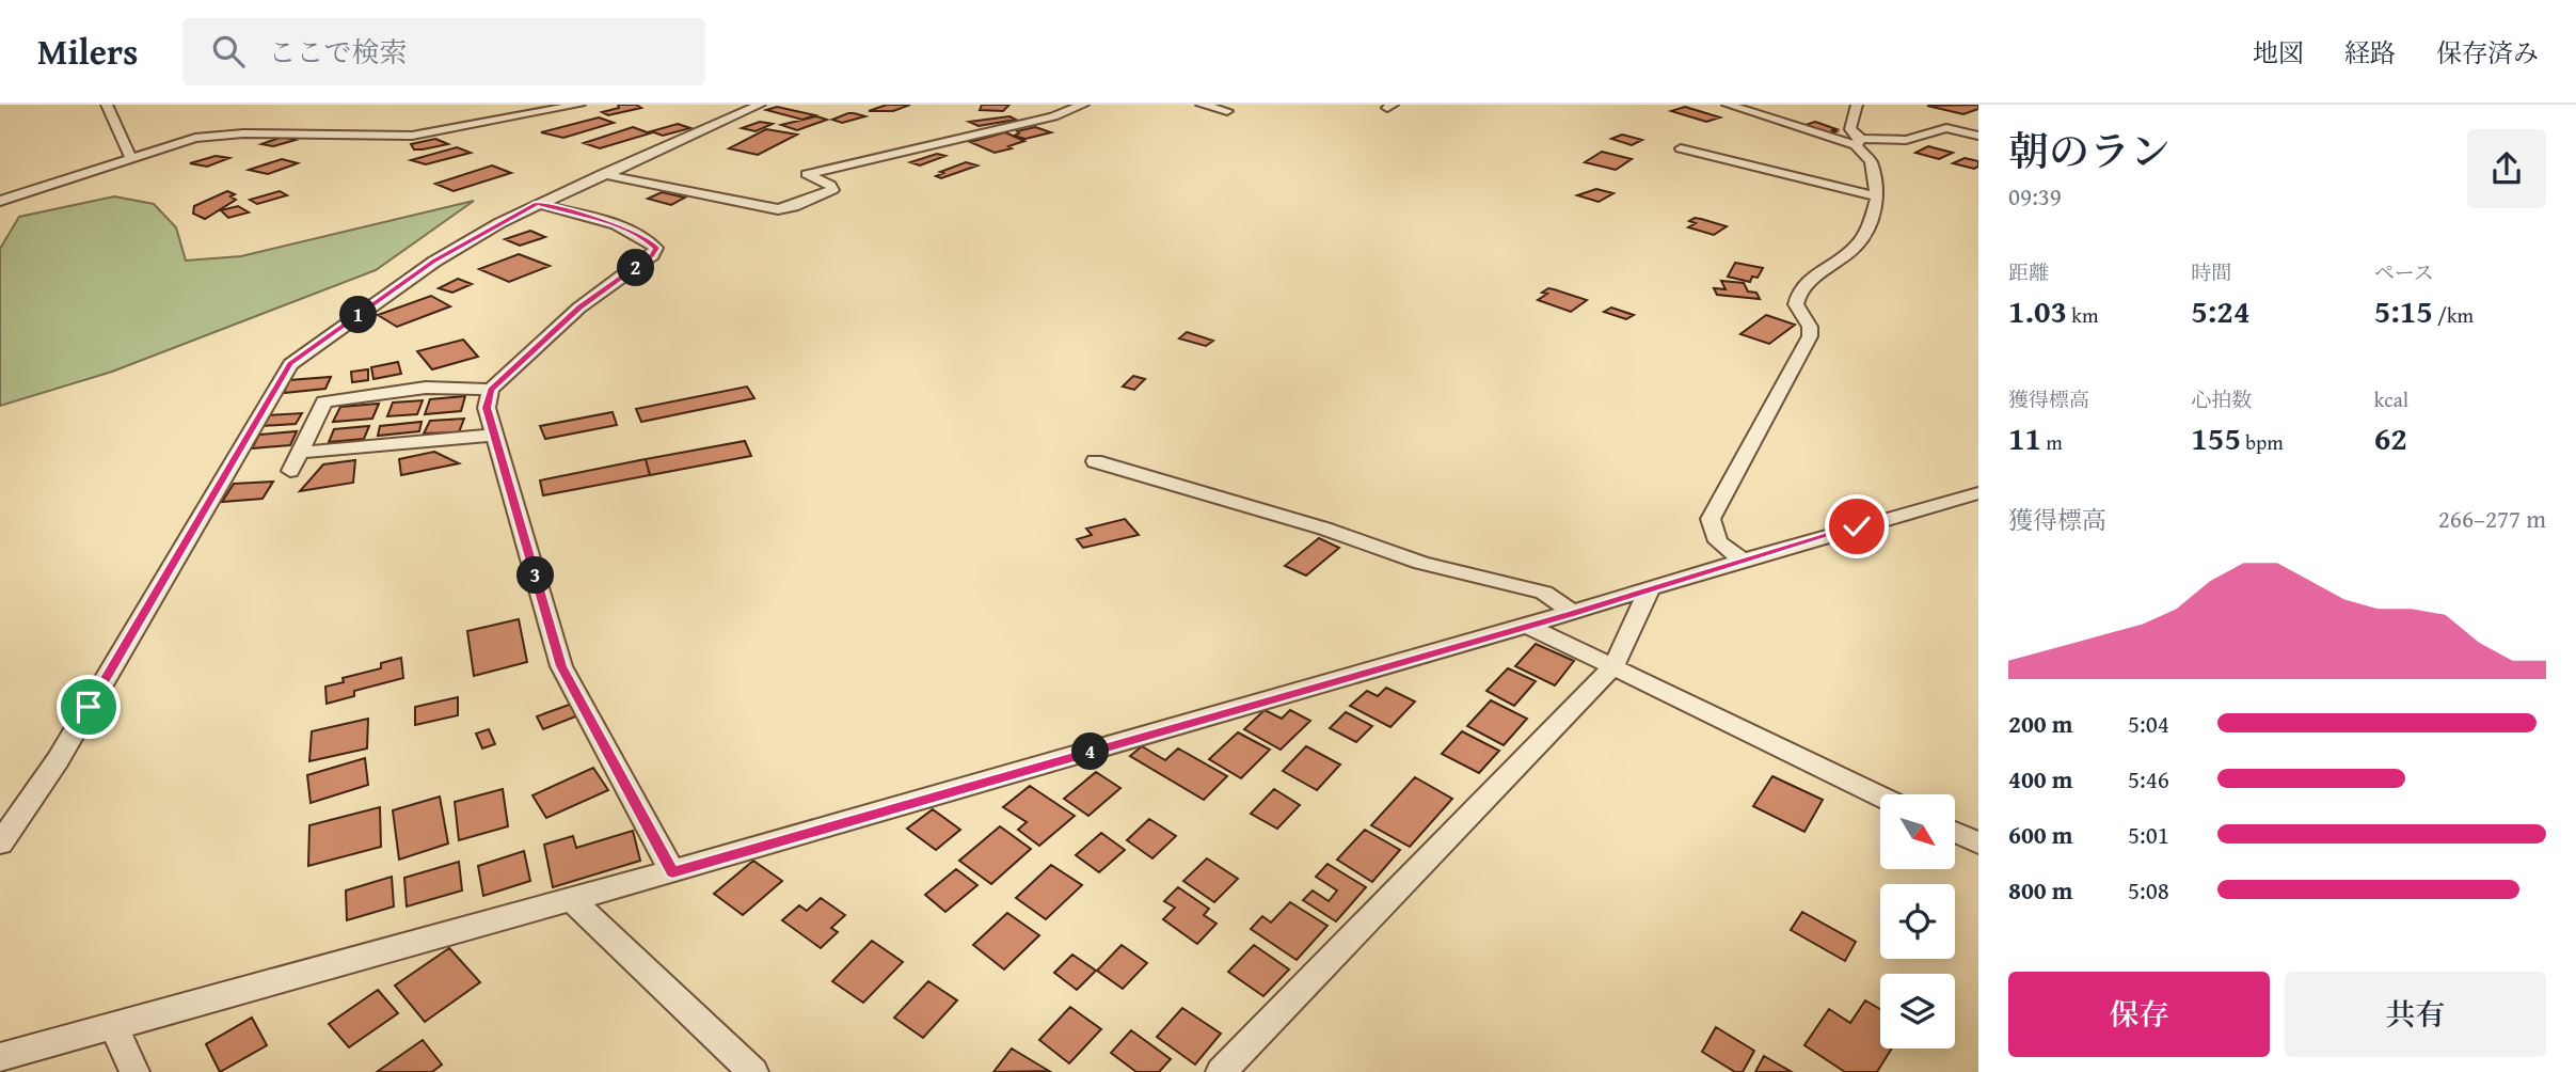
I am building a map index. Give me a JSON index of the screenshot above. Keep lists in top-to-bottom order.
{
  "north": "bottom right",
  "page": {
    "header": "Milers",
    "search": "ここで検索",
    "nav": ["地図", "経路", "保存済み"],
    "heading": ["朝のラン", "09:39"],
    "stats": [
      ["距離", "1.03 km"],
      ["時間", "5:24"],
      ["ペース", "5:15 /km"],
      ["獲得標高", "11 m"],
      ["心拍数", "155 bpm"],
      ["kcal", "62"]
    ],
    "pins": [
      "2",
      "1",
      "3",
      "4"
    ],
    "chart": ["獲得標高", "266–277 m"],
    "list": [
      {
        "name": "200 m",
        "note": "5:04"
      },
      {
        "name": "400 m",
        "note": "5:46"
      },
      {
        "name": "600 m",
        "note": "5:01"
      },
      {
        "name": "800 m",
        "note": "5:08"
      }
    ],
    "buttons": ["保存", "共有"]
  }
}
